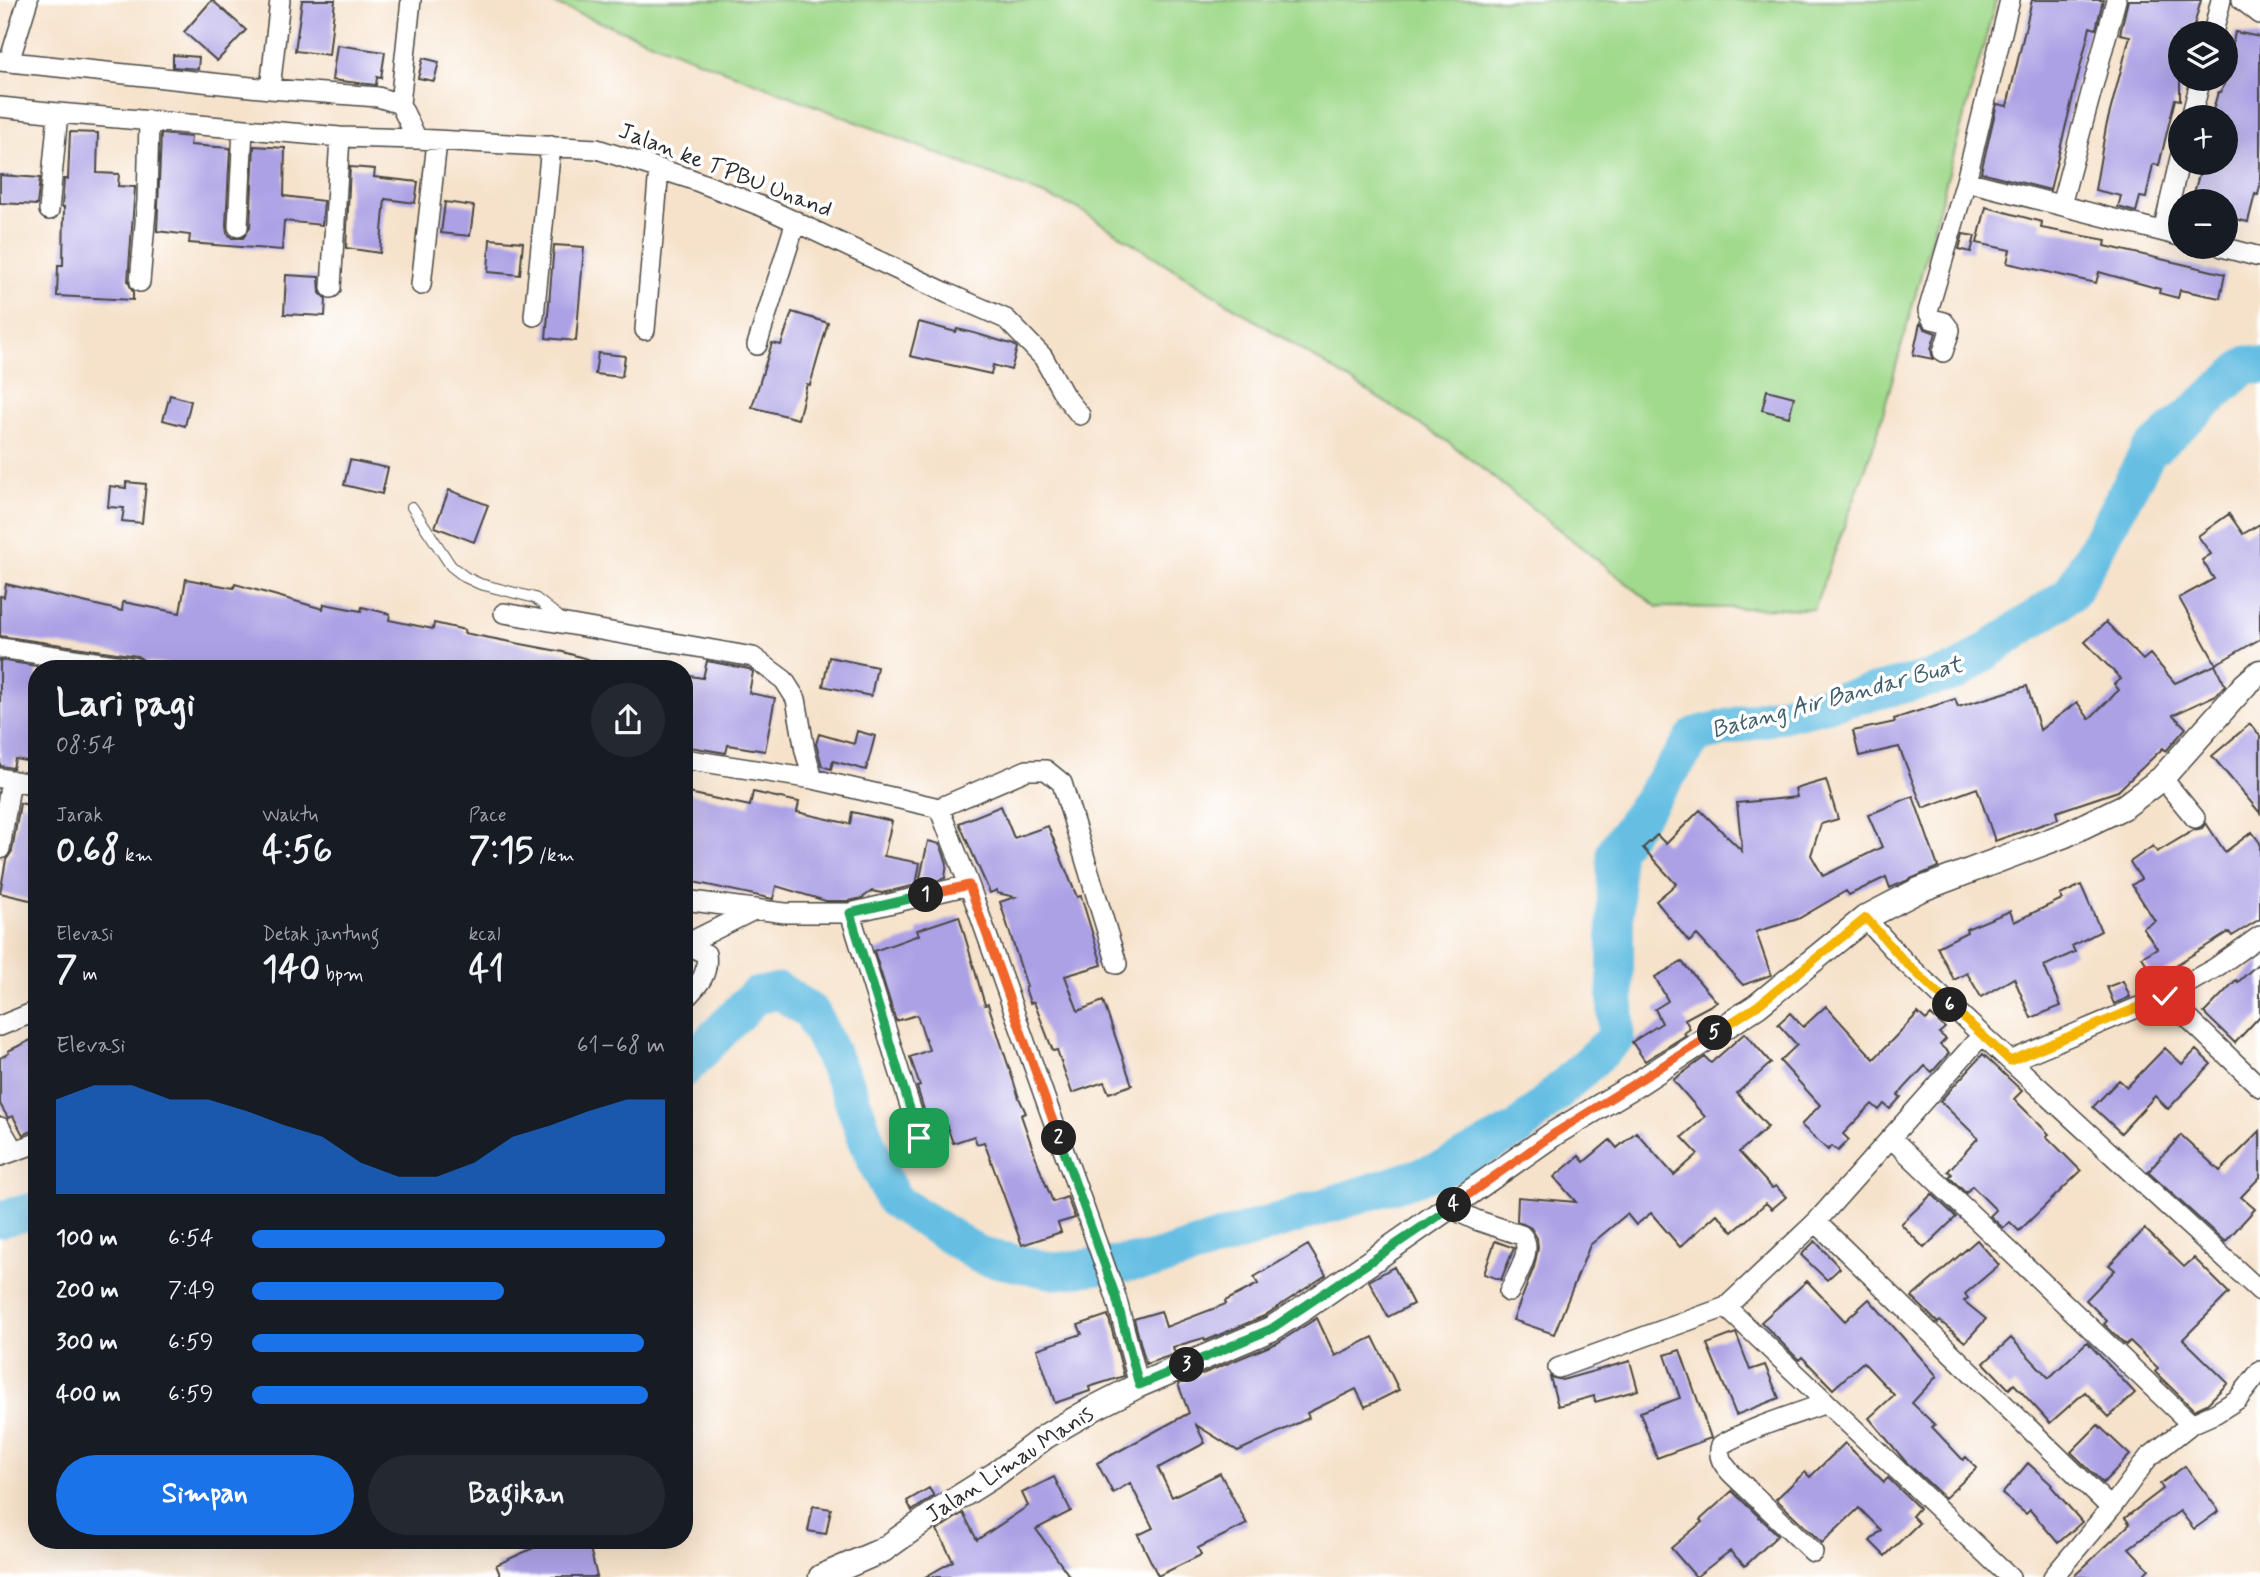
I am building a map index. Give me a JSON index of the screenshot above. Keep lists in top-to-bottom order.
{
  "streets": {
    "street": ["Jalan ke TPBU Unand", "Jalan Limau Manis"]
  },
  "water": ["Batang Air Bandar Buat"],
  "page": {
    "map_buttons": ["+", "−"],
    "heading": ["Lari pagi", "08:54"],
    "stats": [
      ["Jarak", "0.68 km"],
      ["Waktu", "4:56"],
      ["Pace", "7:15 /km"],
      ["Elevasi", "7 m"],
      ["Detak jantung", "140 bpm"],
      ["kcal", "41"]
    ],
    "pins": [
      "1",
      "6",
      "5",
      "2",
      "4",
      "3"
    ],
    "chart": ["Elevasi", "61–68 m"],
    "list": [
      {
        "name": "100 m",
        "note": "6:54"
      },
      {
        "name": "200 m",
        "note": "7:49"
      },
      {
        "name": "300 m",
        "note": "6:59"
      },
      {
        "name": "400 m",
        "note": "6:59"
      }
    ],
    "buttons": ["Simpan", "Bagikan"]
  }
}
